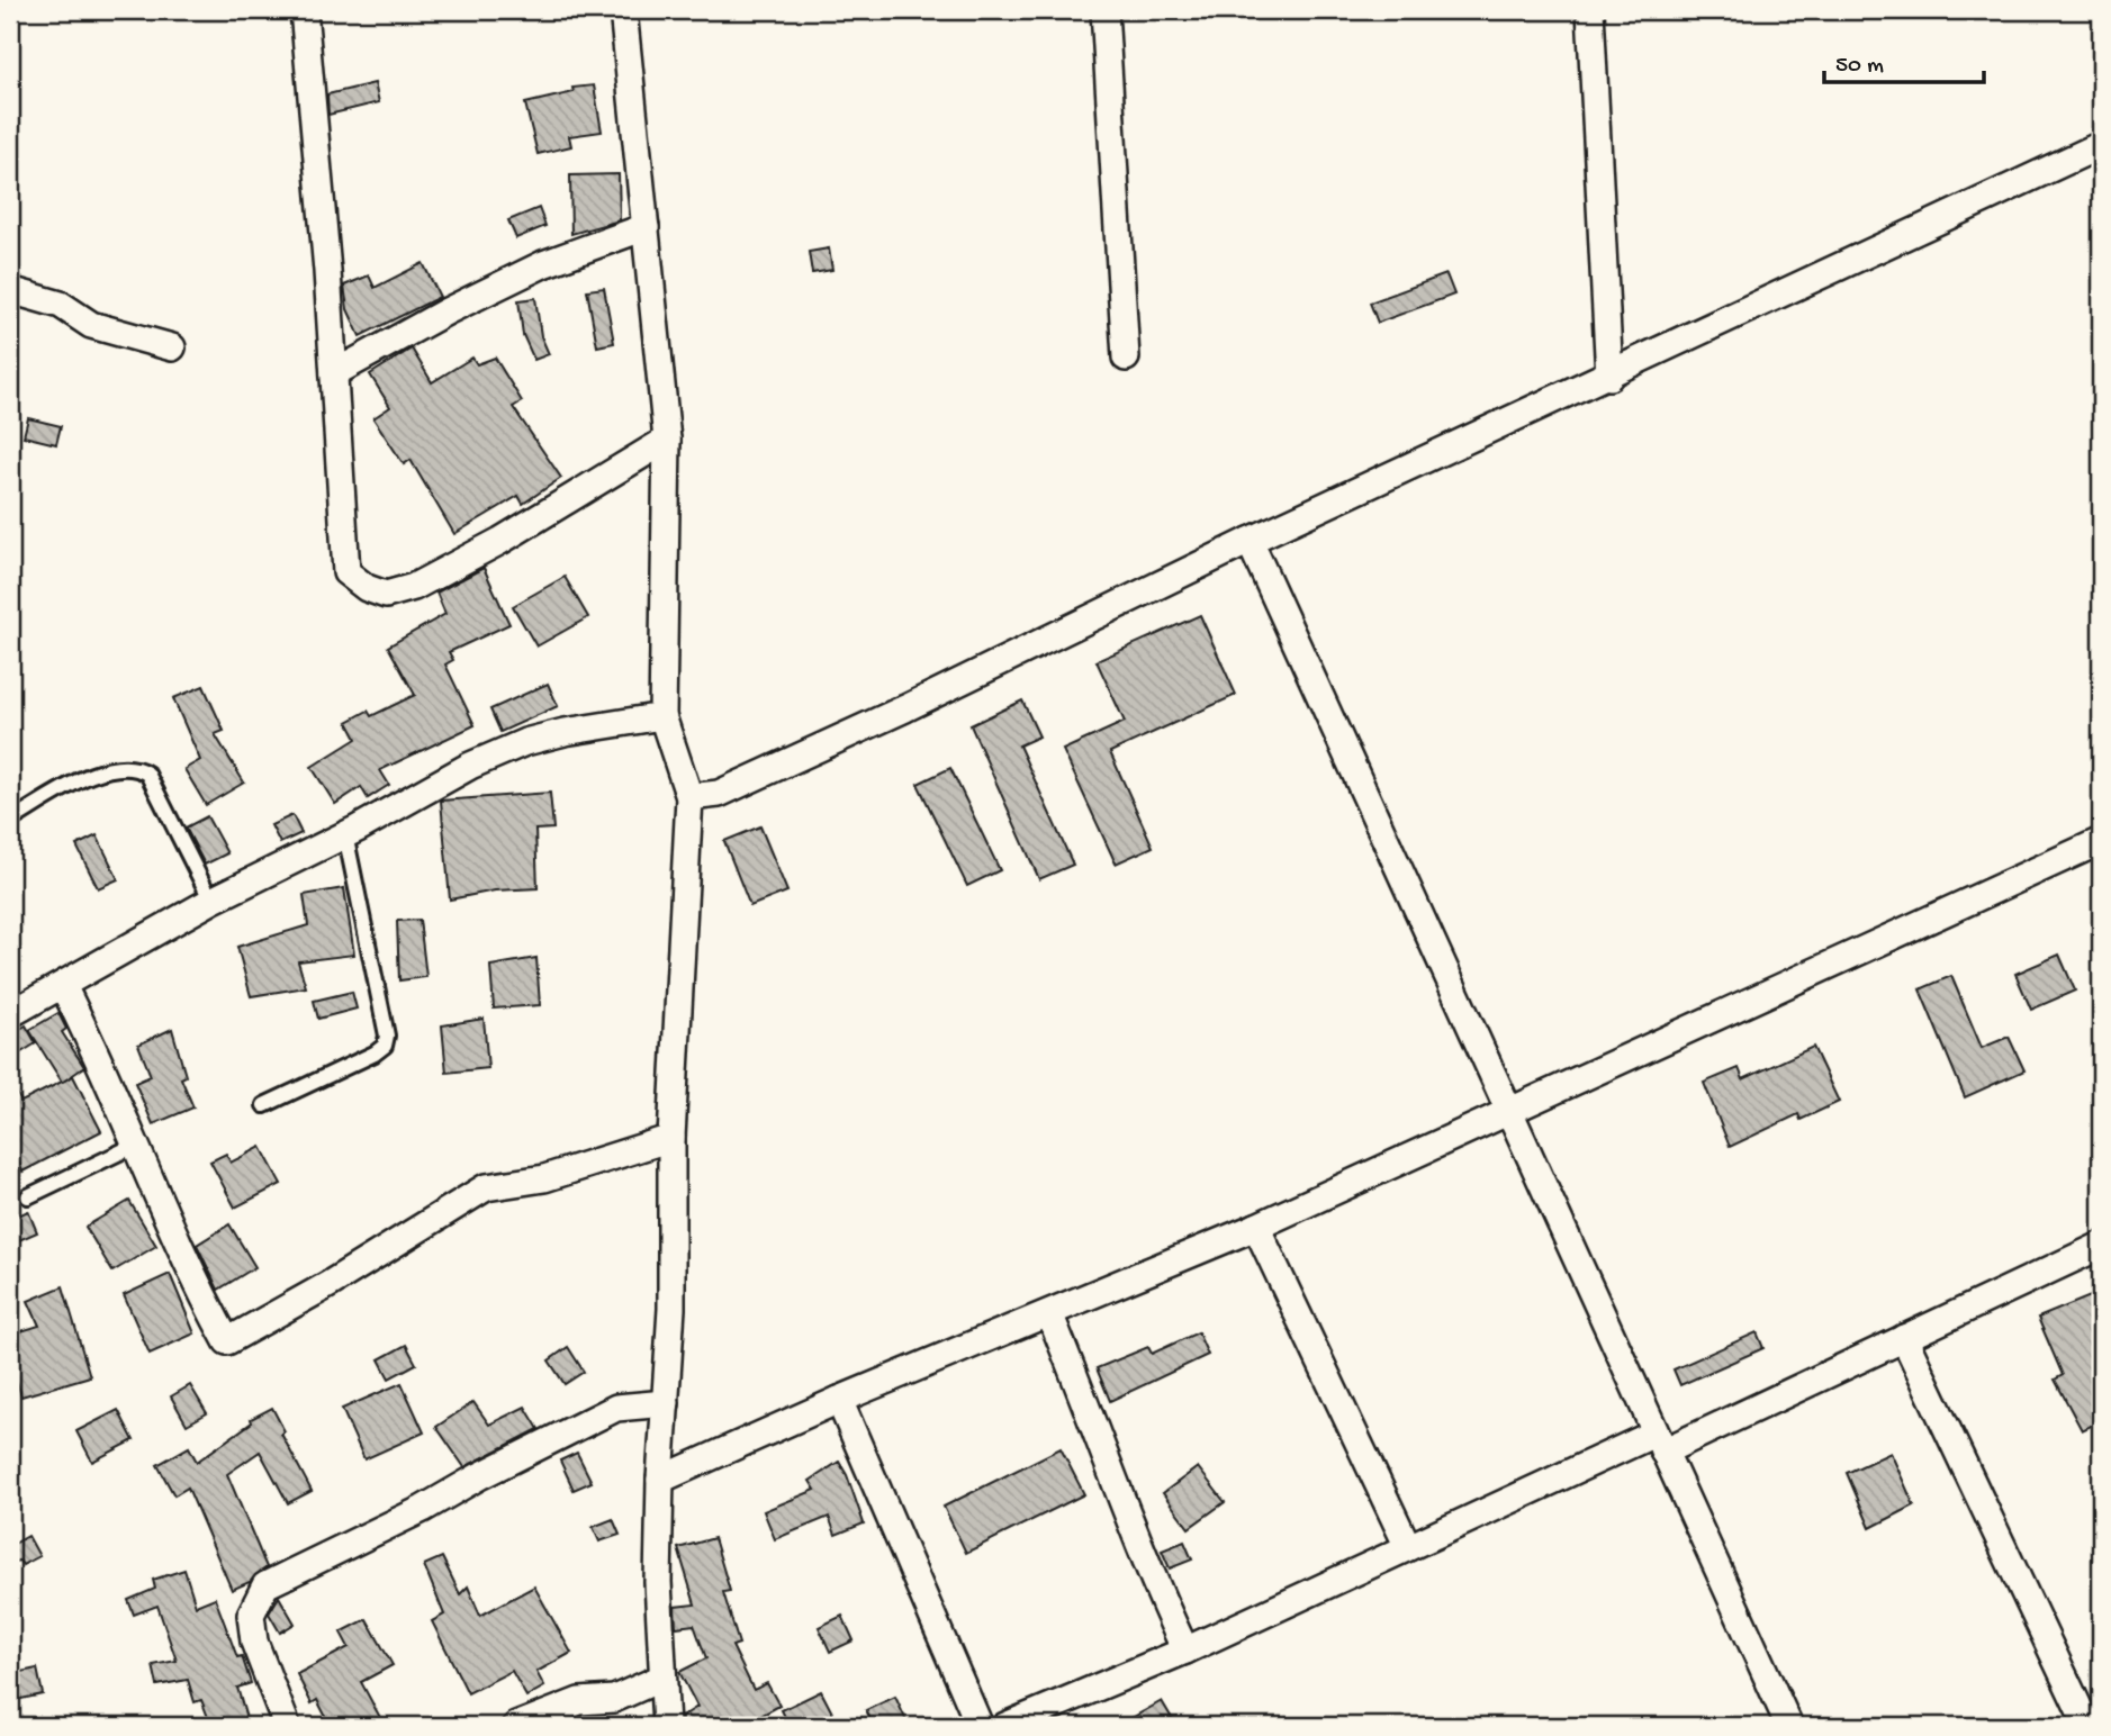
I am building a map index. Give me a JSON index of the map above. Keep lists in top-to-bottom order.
{
  "scale_bar": "50 m"
}
